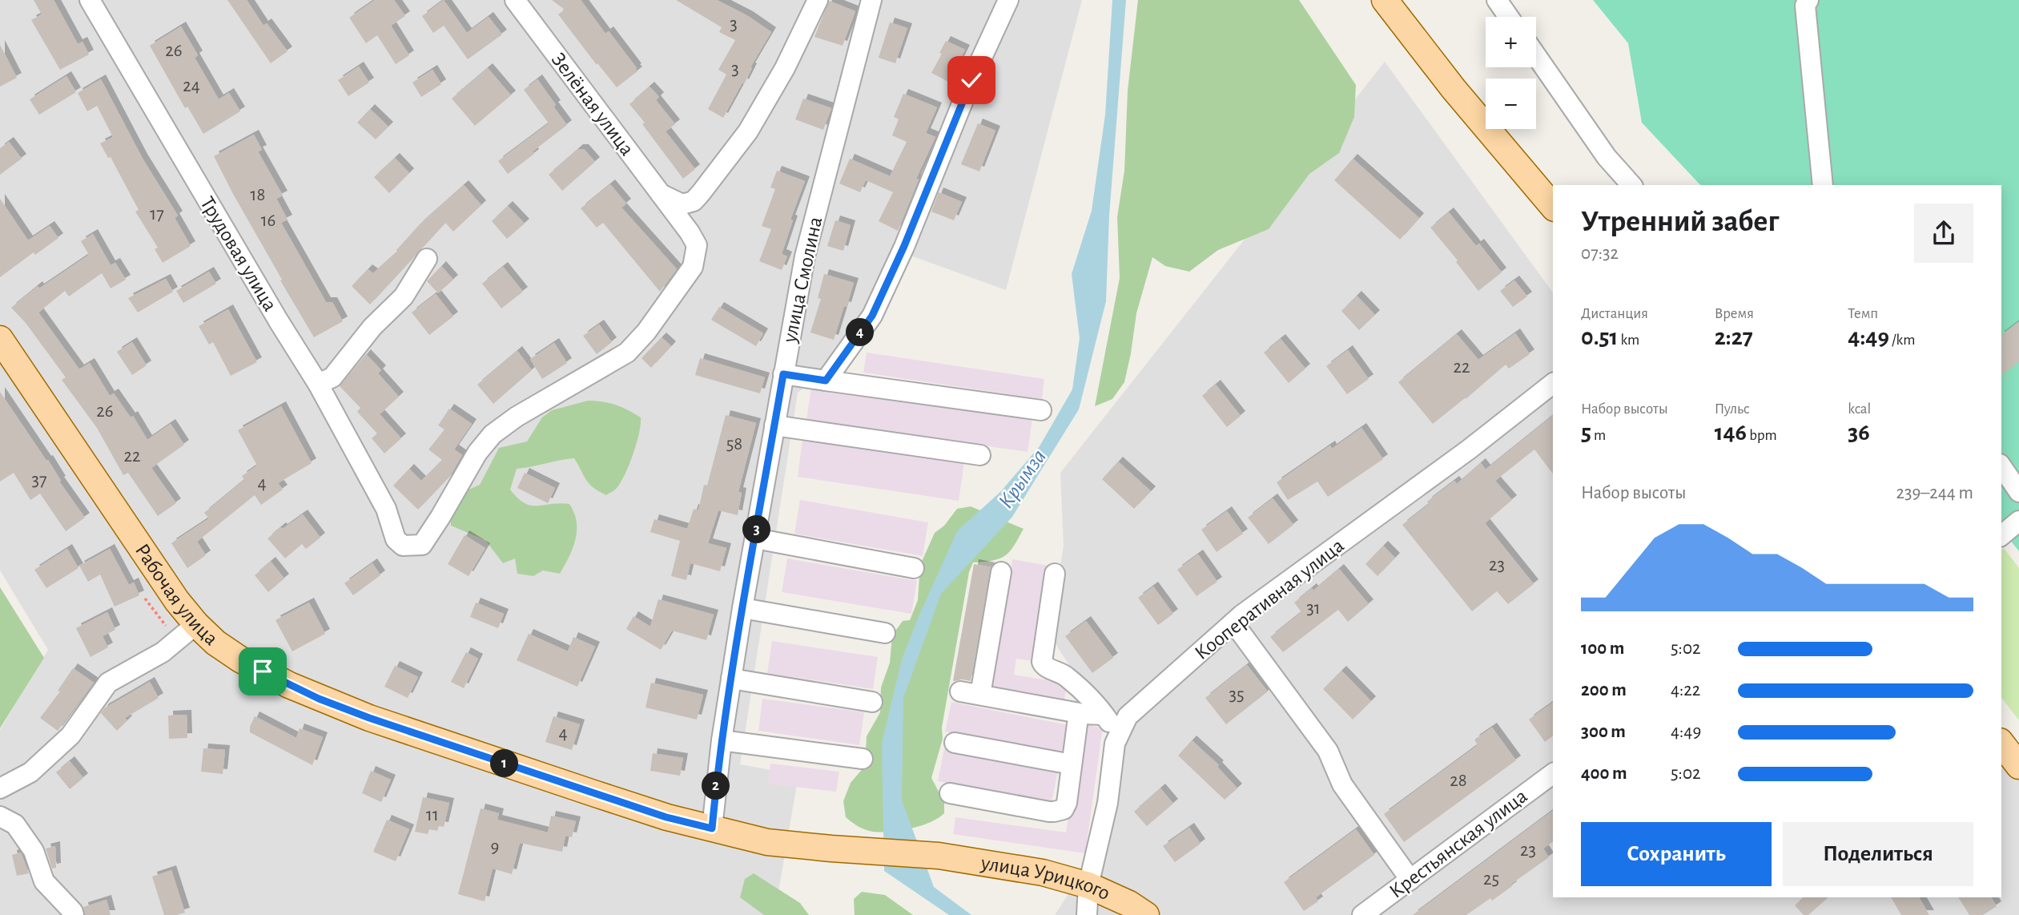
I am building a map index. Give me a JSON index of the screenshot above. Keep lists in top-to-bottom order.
{
  "streets": {
    "main road": ["Рабочая улица", "улица Урицкого"],
    "street": [
      "Зелёная улица",
      "Трудовая улица",
      "улица Смолина",
      "Кооперативная улица",
      "Крестьянская улица"
    ]
  },
  "crossings": [
    ["Зелёная улица", "Трудовая улица"],
    ["улица Смолина", "Рабочая улица"],
    ["Рабочая улица", "улица Урицкого"],
    ["Кооперативная улица", "улица Урицкого"]
  ],
  "water": ["Крымза"],
  "house_numbers": [
    "3",
    "26",
    "3",
    "24",
    "18",
    "17",
    "16",
    "22",
    "26",
    "58",
    "22",
    "37",
    "4",
    "23",
    "31",
    "35",
    "4",
    "28",
    "11",
    "9",
    "23",
    "25"
  ],
  "page": {
    "map_buttons": ["+", "−"],
    "heading": ["Утренний забег", "07:32"],
    "stats": [
      ["Дистанция", "0.51 km"],
      ["Время", "2:27"],
      ["Темп", "4:49 /km"],
      ["Набор высоты", "5 m"],
      ["Пульс", "146 bpm"],
      ["kcal", "36"]
    ],
    "pins": [
      "4",
      "3",
      "1",
      "2"
    ],
    "chart": ["Набор высоты", "239–244 m"],
    "list": [
      {
        "name": "100 m",
        "note": "5:02"
      },
      {
        "name": "200 m",
        "note": "4:22"
      },
      {
        "name": "300 m",
        "note": "4:49"
      },
      {
        "name": "400 m",
        "note": "5:02"
      }
    ],
    "buttons": ["Сохранить", "Поделиться"]
  }
}
